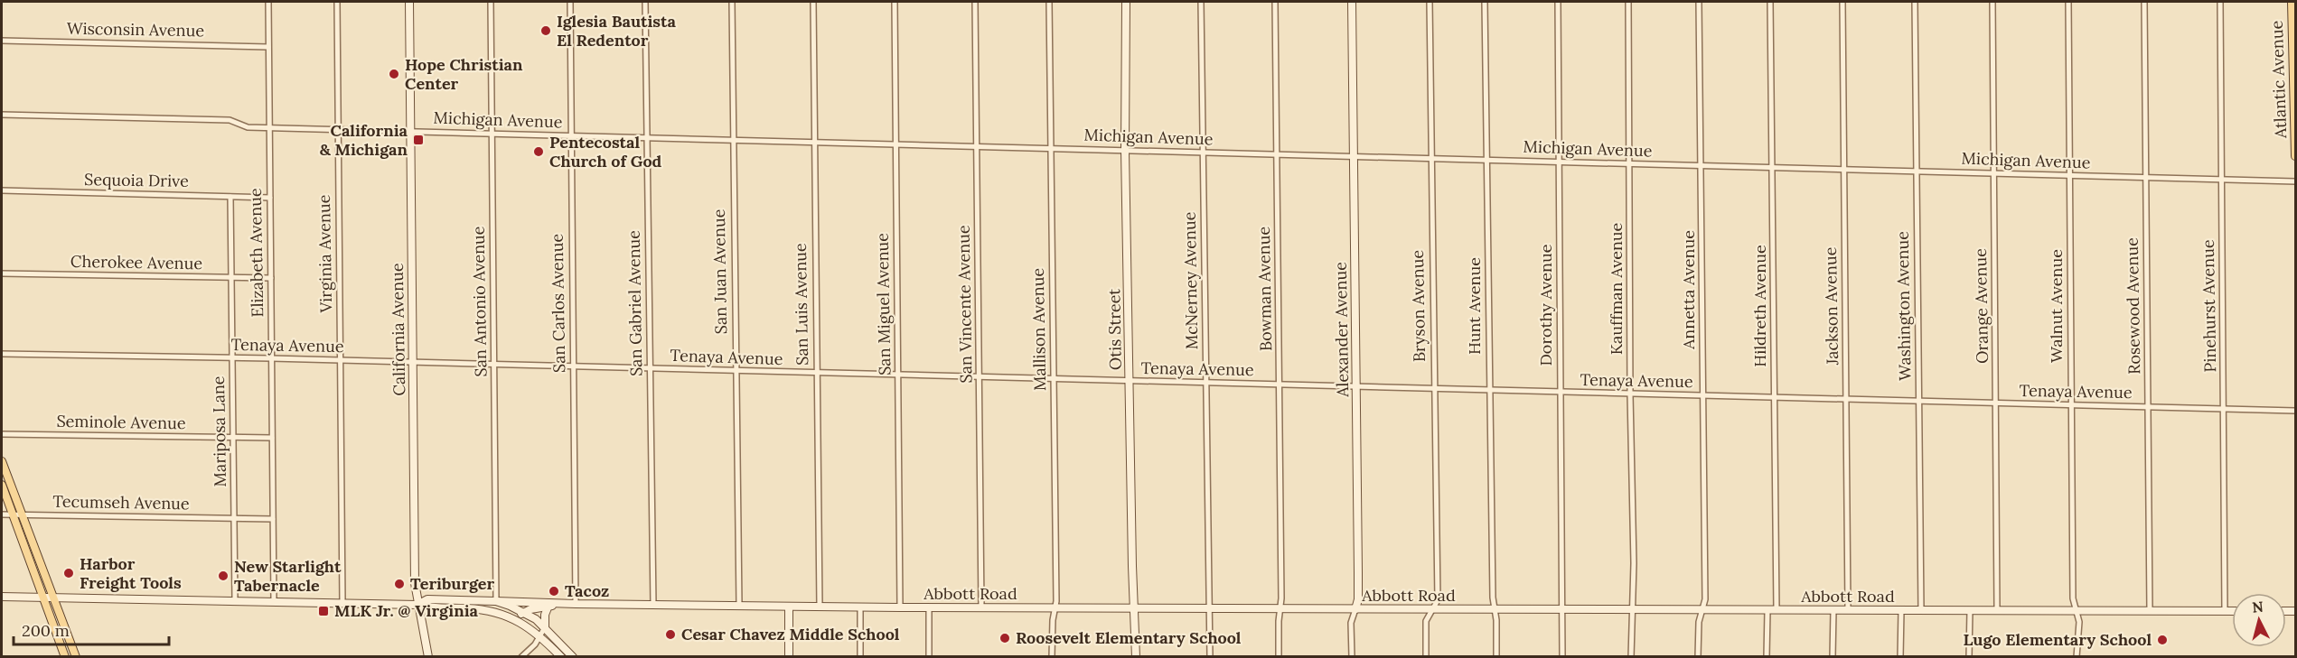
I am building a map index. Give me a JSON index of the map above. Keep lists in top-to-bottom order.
{
  "streets": {
    "main road": ["Atlantic Avenue"],
    "street": [
      "Wisconsin Avenue",
      "Michigan Avenue",
      "Sequoia Drive",
      "Elizabeth Avenue",
      "Virginia Avenue",
      "Cherokee Avenue",
      "San Juan Avenue",
      "McNerney Avenue",
      "Bowman Avenue",
      "Kauffman Avenue",
      "Annetta Avenue",
      "San Antonio Avenue",
      "San Carlos Avenue",
      "San Gabriel Avenue",
      "San Luis Avenue",
      "San Miguel Avenue",
      "San Vincente Avenue",
      "Dorothy Avenue",
      "Bryson Avenue",
      "Hunt Avenue",
      "Hildreth Avenue",
      "Jackson Avenue",
      "Washington Avenue",
      "Orange Avenue",
      "Walnut Avenue",
      "Rosewood Avenue",
      "Pinehurst Avenue",
      "California Avenue",
      "Mallison Avenue",
      "Otis Street",
      "Alexander Avenue",
      "Tenaya Avenue",
      "Seminole Avenue",
      "Mariposa Lane",
      "Tecumseh Avenue",
      "Abbott Road"
    ]
  },
  "crossings": [
    ["Wisconsin Avenue", "Elizabeth Avenue"],
    ["Michigan Avenue", "Elizabeth Avenue"],
    ["Michigan Avenue", "Virginia Avenue"],
    ["Michigan Avenue", "San Juan Avenue"],
    ["Michigan Avenue", "McNerney Avenue"],
    ["Michigan Avenue", "Bowman Avenue"],
    ["Michigan Avenue", "Kauffman Avenue"],
    ["Michigan Avenue", "Annetta Avenue"],
    ["Michigan Avenue", "San Antonio Avenue"],
    ["Michigan Avenue", "San Carlos Avenue"],
    ["Michigan Avenue", "San Gabriel Avenue"],
    ["Michigan Avenue", "San Luis Avenue"],
    ["Michigan Avenue", "San Miguel Avenue"],
    ["Michigan Avenue", "San Vincente Avenue"],
    ["Michigan Avenue", "Dorothy Avenue"],
    ["Michigan Avenue", "Bryson Avenue"],
    ["Michigan Avenue", "Hunt Avenue"],
    ["Michigan Avenue", "Hildreth Avenue"],
    ["Michigan Avenue", "Jackson Avenue"],
    ["Michigan Avenue", "Washington Avenue"],
    ["Michigan Avenue", "Orange Avenue"],
    ["Michigan Avenue", "Walnut Avenue"],
    ["Michigan Avenue", "Rosewood Avenue"],
    ["Michigan Avenue", "Pinehurst Avenue"],
    ["Michigan Avenue", "California Avenue"],
    ["Michigan Avenue", "Mallison Avenue"],
    ["Michigan Avenue", "Otis Street"],
    ["Michigan Avenue", "Alexander Avenue"],
    ["Sequoia Drive", "Elizabeth Avenue"],
    ["Sequoia Drive", "Mariposa Lane"],
    ["Elizabeth Avenue", "Cherokee Avenue"],
    ["Elizabeth Avenue", "Tenaya Avenue"],
    ["Elizabeth Avenue", "Seminole Avenue"],
    ["Elizabeth Avenue", "Tecumseh Avenue"],
    ["Virginia Avenue", "Tenaya Avenue"],
    ["Cherokee Avenue", "Mariposa Lane"],
    ["San Juan Avenue", "Tenaya Avenue"],
    ["San Juan Avenue", "Abbott Road"],
    ["McNerney Avenue", "Tenaya Avenue"],
    ["McNerney Avenue", "Abbott Road"],
    ["Bowman Avenue", "Tenaya Avenue"],
    ["Bowman Avenue", "Abbott Road"],
    ["Kauffman Avenue", "Tenaya Avenue"],
    ["Kauffman Avenue", "Abbott Road"],
    ["Annetta Avenue", "Tenaya Avenue"],
    ["Annetta Avenue", "Abbott Road"],
    ["San Antonio Avenue", "Tenaya Avenue"],
    ["San Antonio Avenue", "Abbott Road"],
    ["San Carlos Avenue", "Tenaya Avenue"],
    ["San Carlos Avenue", "Abbott Road"],
    ["San Gabriel Avenue", "Tenaya Avenue"],
    ["San Gabriel Avenue", "Abbott Road"],
    ["San Luis Avenue", "Tenaya Avenue"],
    ["San Luis Avenue", "Abbott Road"],
    ["San Miguel Avenue", "Tenaya Avenue"],
    ["San Miguel Avenue", "Abbott Road"],
    ["San Vincente Avenue", "Tenaya Avenue"],
    ["San Vincente Avenue", "Abbott Road"],
    ["Dorothy Avenue", "Tenaya Avenue"],
    ["Dorothy Avenue", "Abbott Road"],
    ["Bryson Avenue", "Tenaya Avenue"],
    ["Bryson Avenue", "Abbott Road"],
    ["Hunt Avenue", "Tenaya Avenue"],
    ["Hunt Avenue", "Abbott Road"],
    ["Hildreth Avenue", "Tenaya Avenue"],
    ["Hildreth Avenue", "Abbott Road"],
    ["Jackson Avenue", "Tenaya Avenue"],
    ["Jackson Avenue", "Abbott Road"],
    ["Washington Avenue", "Tenaya Avenue"],
    ["Washington Avenue", "Abbott Road"],
    ["Orange Avenue", "Tenaya Avenue"],
    ["Orange Avenue", "Abbott Road"],
    ["Walnut Avenue", "Tenaya Avenue"],
    ["Walnut Avenue", "Abbott Road"],
    ["Rosewood Avenue", "Tenaya Avenue"],
    ["Rosewood Avenue", "Abbott Road"],
    ["Pinehurst Avenue", "Tenaya Avenue"],
    ["Pinehurst Avenue", "Abbott Road"],
    ["California Avenue", "Tenaya Avenue"],
    ["California Avenue", "Abbott Road"],
    ["Mallison Avenue", "Tenaya Avenue"],
    ["Mallison Avenue", "Abbott Road"],
    ["Otis Street", "Tenaya Avenue"],
    ["Otis Street", "Abbott Road"],
    ["Alexander Avenue", "Tenaya Avenue"],
    ["Alexander Avenue", "Abbott Road"],
    ["Tenaya Avenue", "Mariposa Lane"],
    ["Seminole Avenue", "Mariposa Lane"],
    ["Mariposa Lane", "Tecumseh Avenue"]
  ],
  "places": {
    "other": [
      "Iglesia Bautista El Redentor",
      "Hope Christian Center",
      "Pentecostal Church of God",
      "Harbor Freight Tools",
      "New Starlight Tabernacle",
      "Teriburger",
      "Tacoz",
      "Cesar Chavez Middle School",
      "Roosevelt Elementary School",
      "Lugo Elementary School"
    ],
    "transit": ["California & Michigan", "MLK Jr. @ Virginia"]
  },
  "scale_bar": "200 m",
  "north": "top"
}
